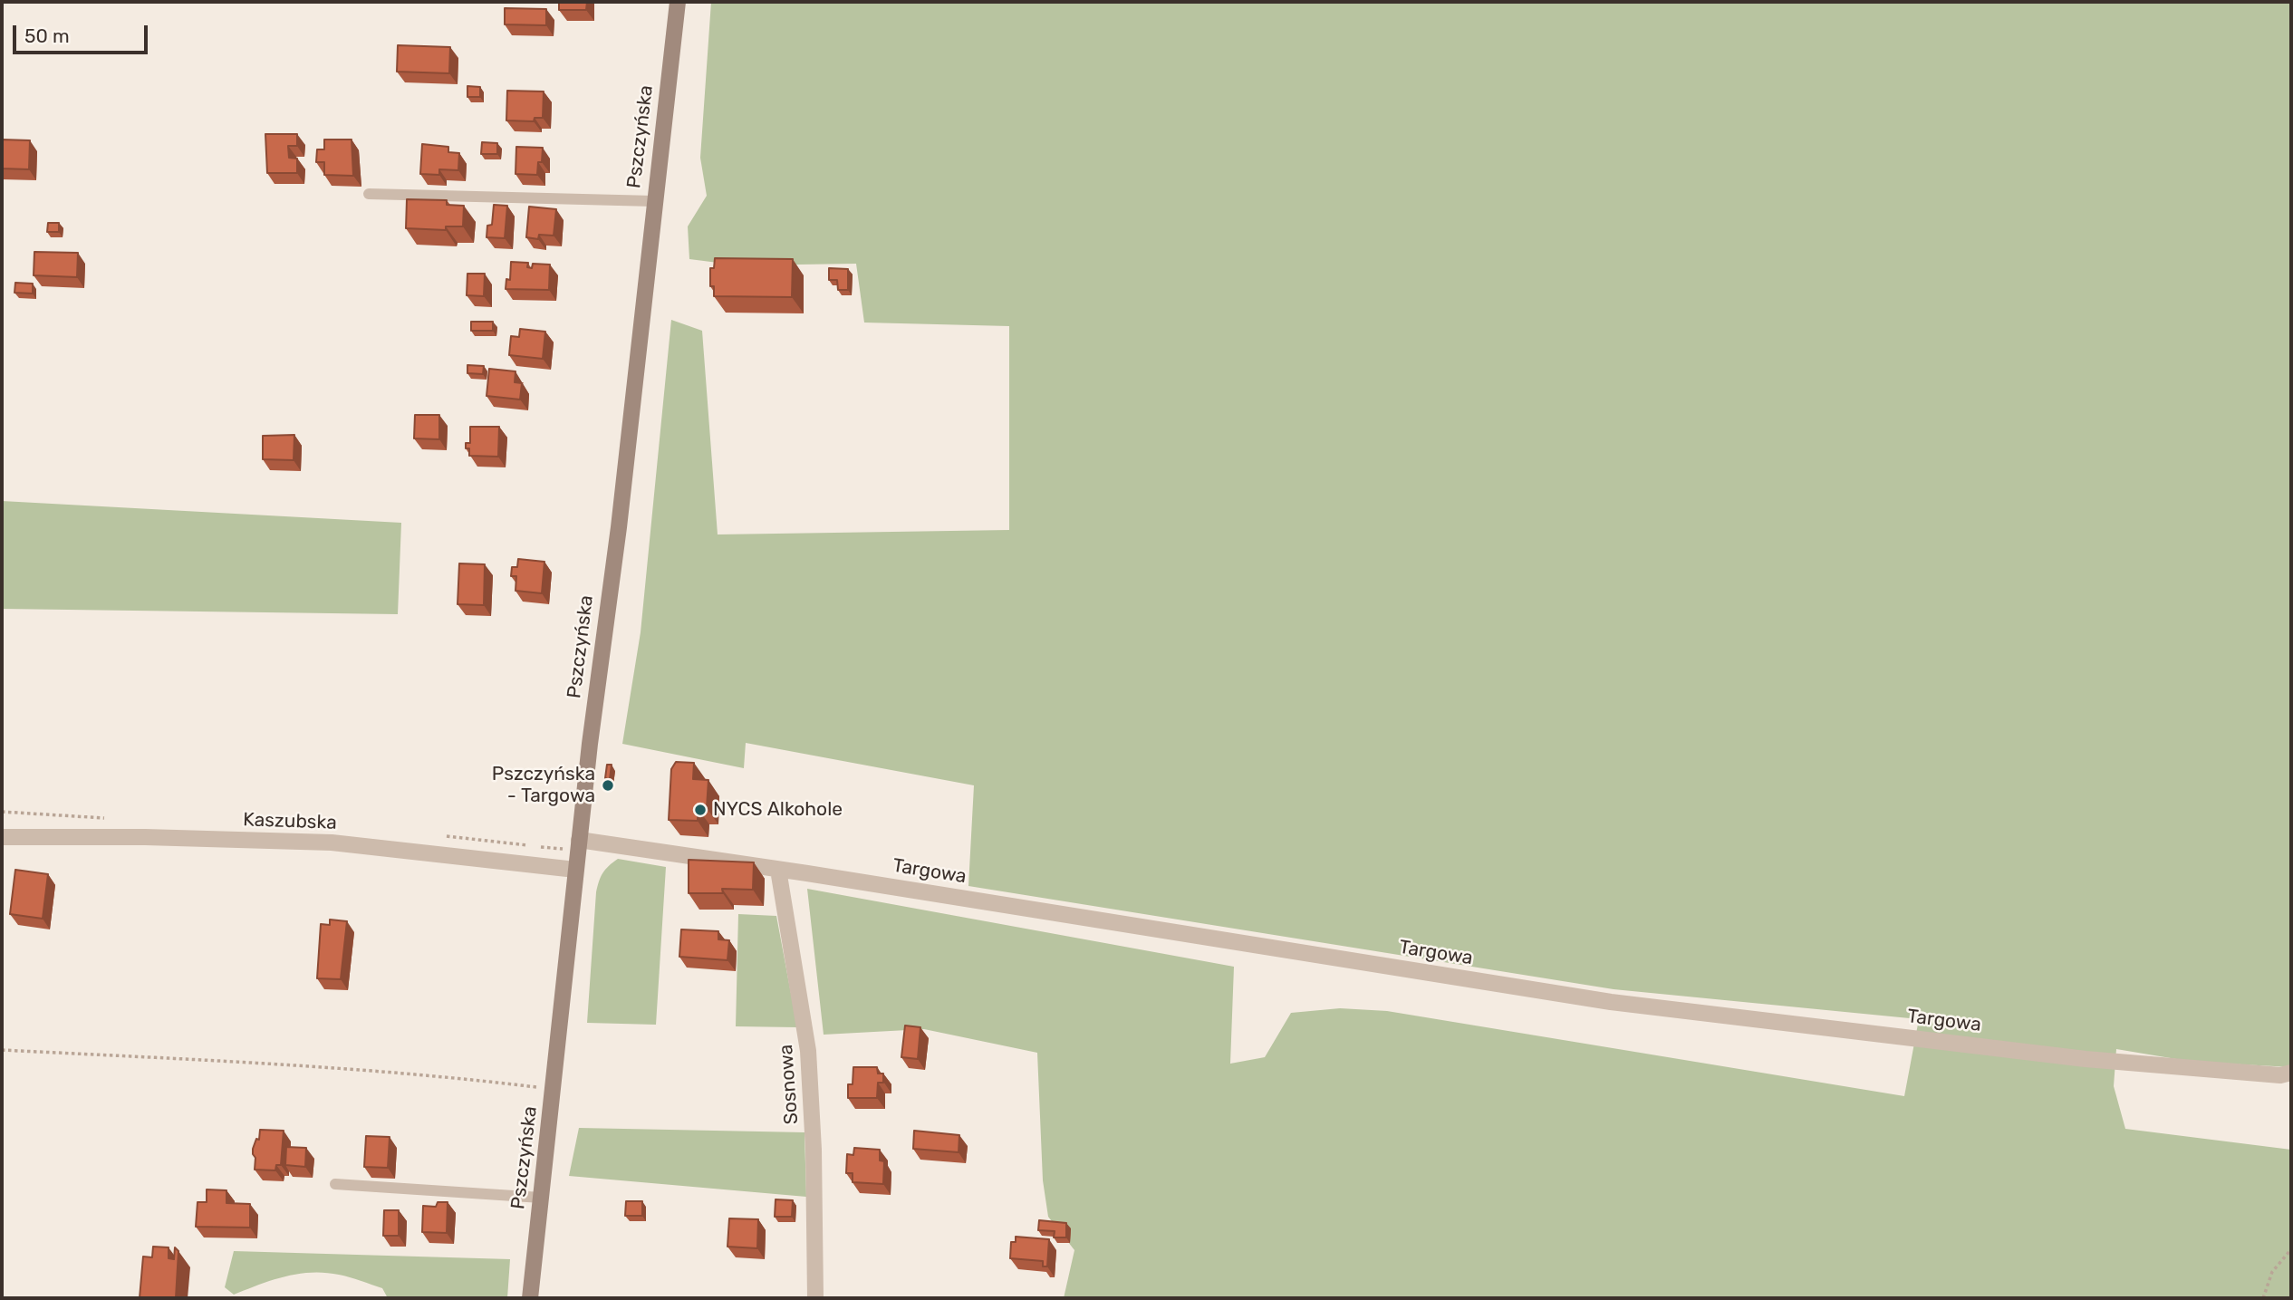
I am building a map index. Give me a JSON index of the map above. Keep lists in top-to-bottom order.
{
  "streets": {
    "main road": ["Pszczyńska"],
    "street": ["Kaszubska", "Targowa", "Sosnowa"]
  },
  "crossings": [
    ["Pszczyńska", "Kaszubska"],
    ["Pszczyńska", "Targowa"],
    ["Targowa", "Sosnowa"]
  ],
  "places": ["Pszczyńska - Targowa", "NYCS Alkohole"],
  "scale_bar": "50 m"
}
